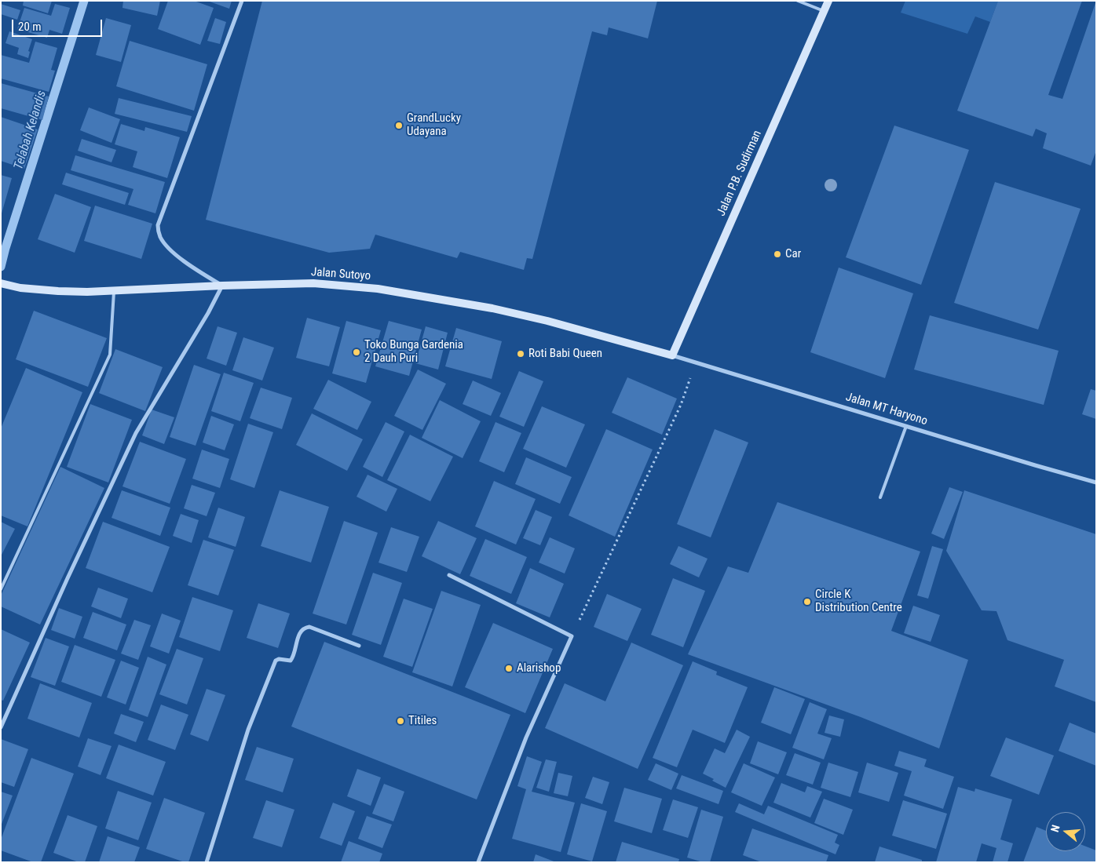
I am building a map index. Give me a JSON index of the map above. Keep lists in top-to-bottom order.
{
  "streets": {
    "main road": ["Jalan P.B. Sudirman", "Jalan Sutoyo"],
    "street": ["Jalan MT Haryono"]
  },
  "crossings": [
    ["Jalan P.B. Sudirman", "Jalan Sutoyo"],
    ["Jalan P.B. Sudirman", "Jalan MT Haryono"],
    ["Jalan Sutoyo", "Jalan MT Haryono"]
  ],
  "water": ["Telabah Kelandis"],
  "places": [
    "GrandLucky Udayana",
    "Car",
    "Toko Bunga Gardenia 2 Dauh Puri",
    "Roti Babi Queen",
    "Circle K Distribution Centre",
    "Alarishop",
    "Titiles"
  ],
  "scale_bar": "20 m",
  "north": "left"
}
